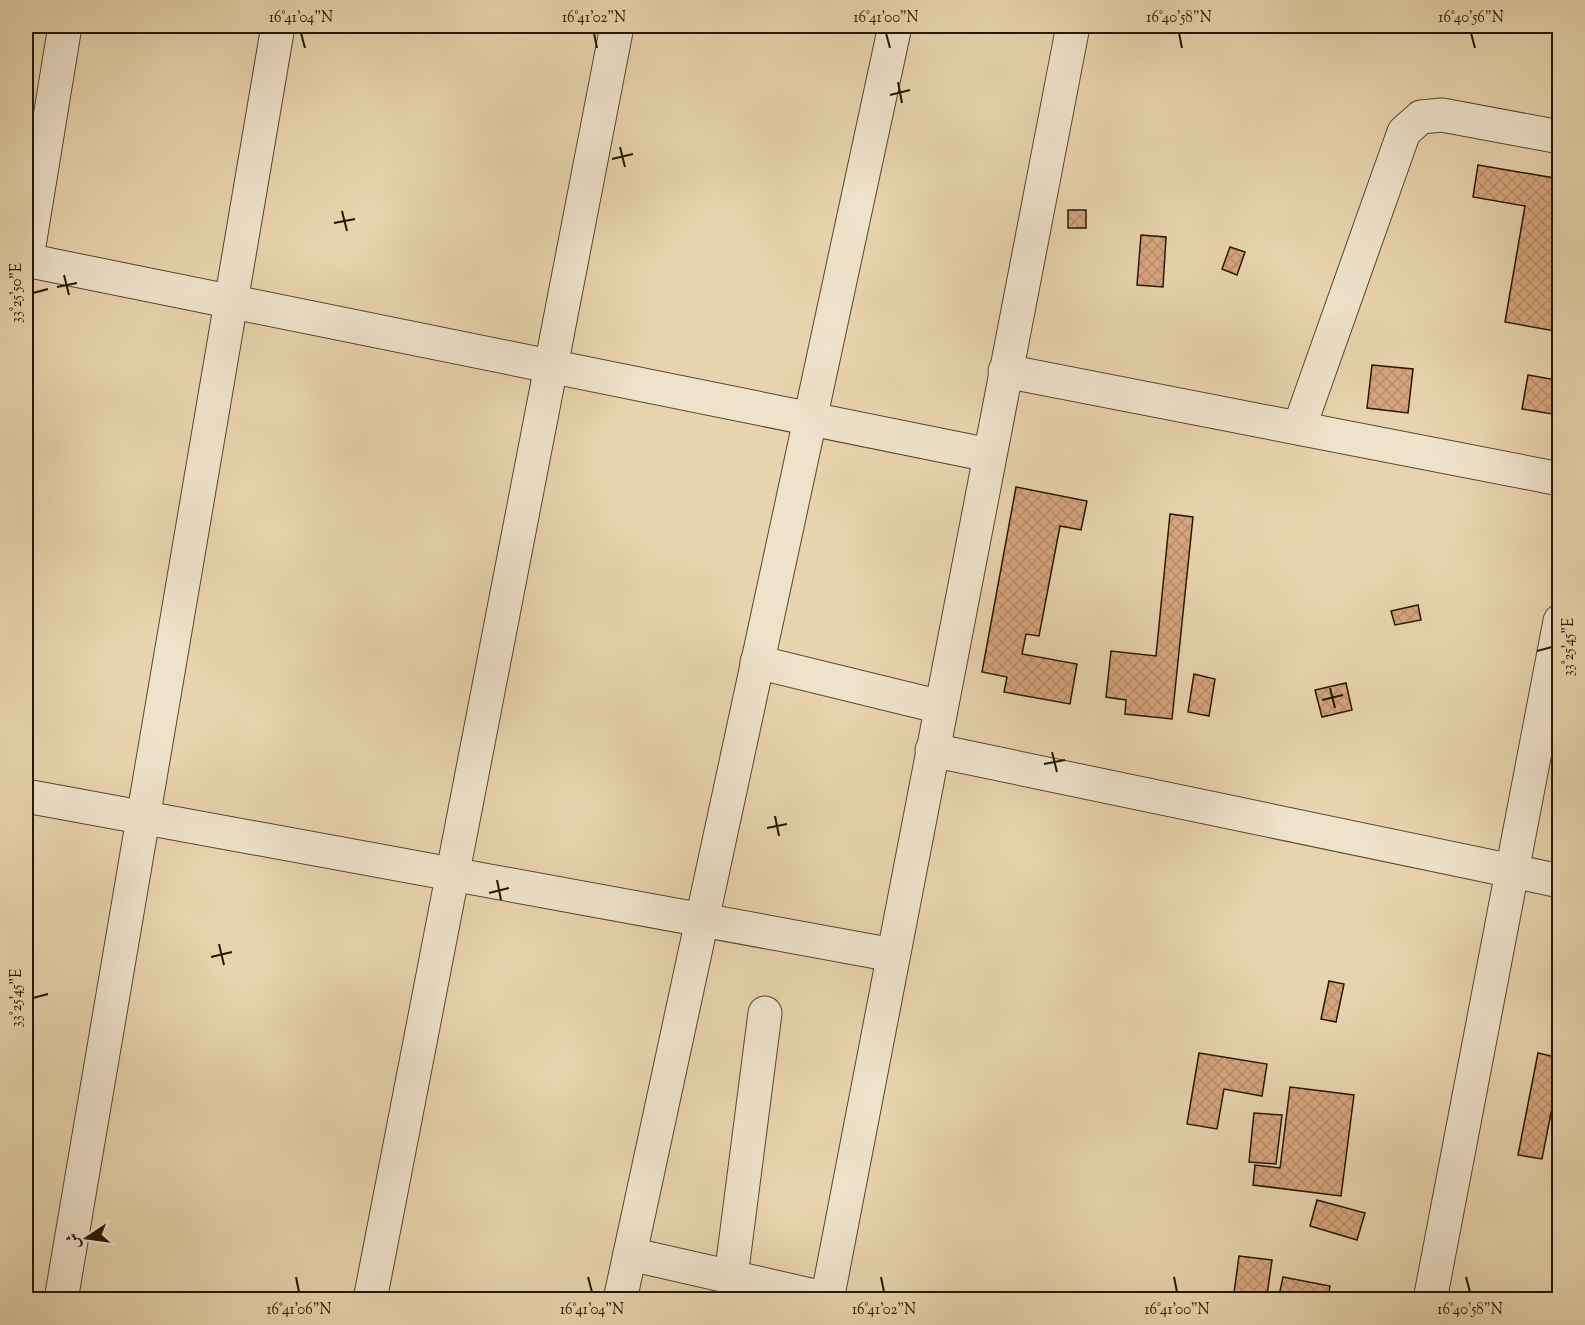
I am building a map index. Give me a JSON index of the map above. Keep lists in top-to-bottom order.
{
  "north": "left",
  "coordinates": [
    "16°41'04\"N",
    "16°41'02\"N",
    "16°41'00\"N",
    "16°40'58\"N",
    "16°40'56\"N",
    "33°25'50\"E",
    "33°25'45\"E",
    "16°41'06\"N"
  ]
}
